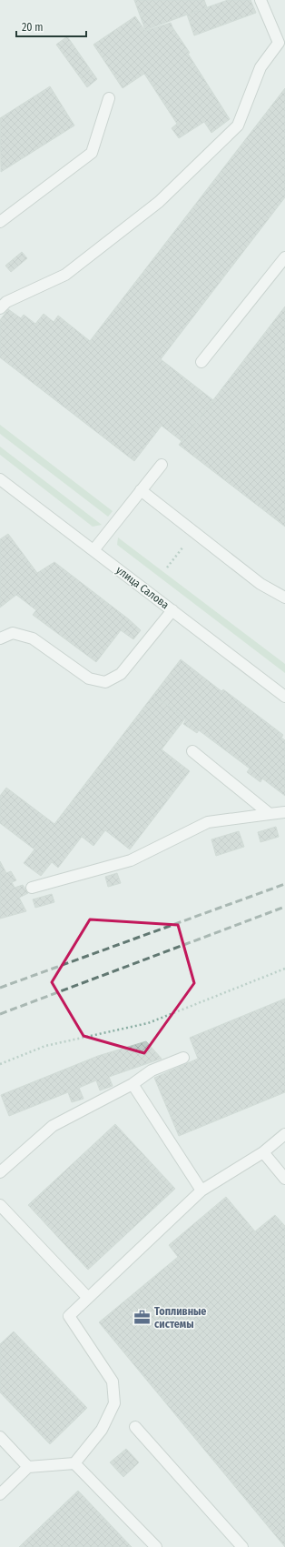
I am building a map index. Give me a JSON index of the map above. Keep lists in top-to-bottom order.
{
  "streets": {
    "street": ["улица Салова"]
  },
  "places": {
    "office": ["Топливные системы"]
  },
  "scale_bar": "20 m"
}
